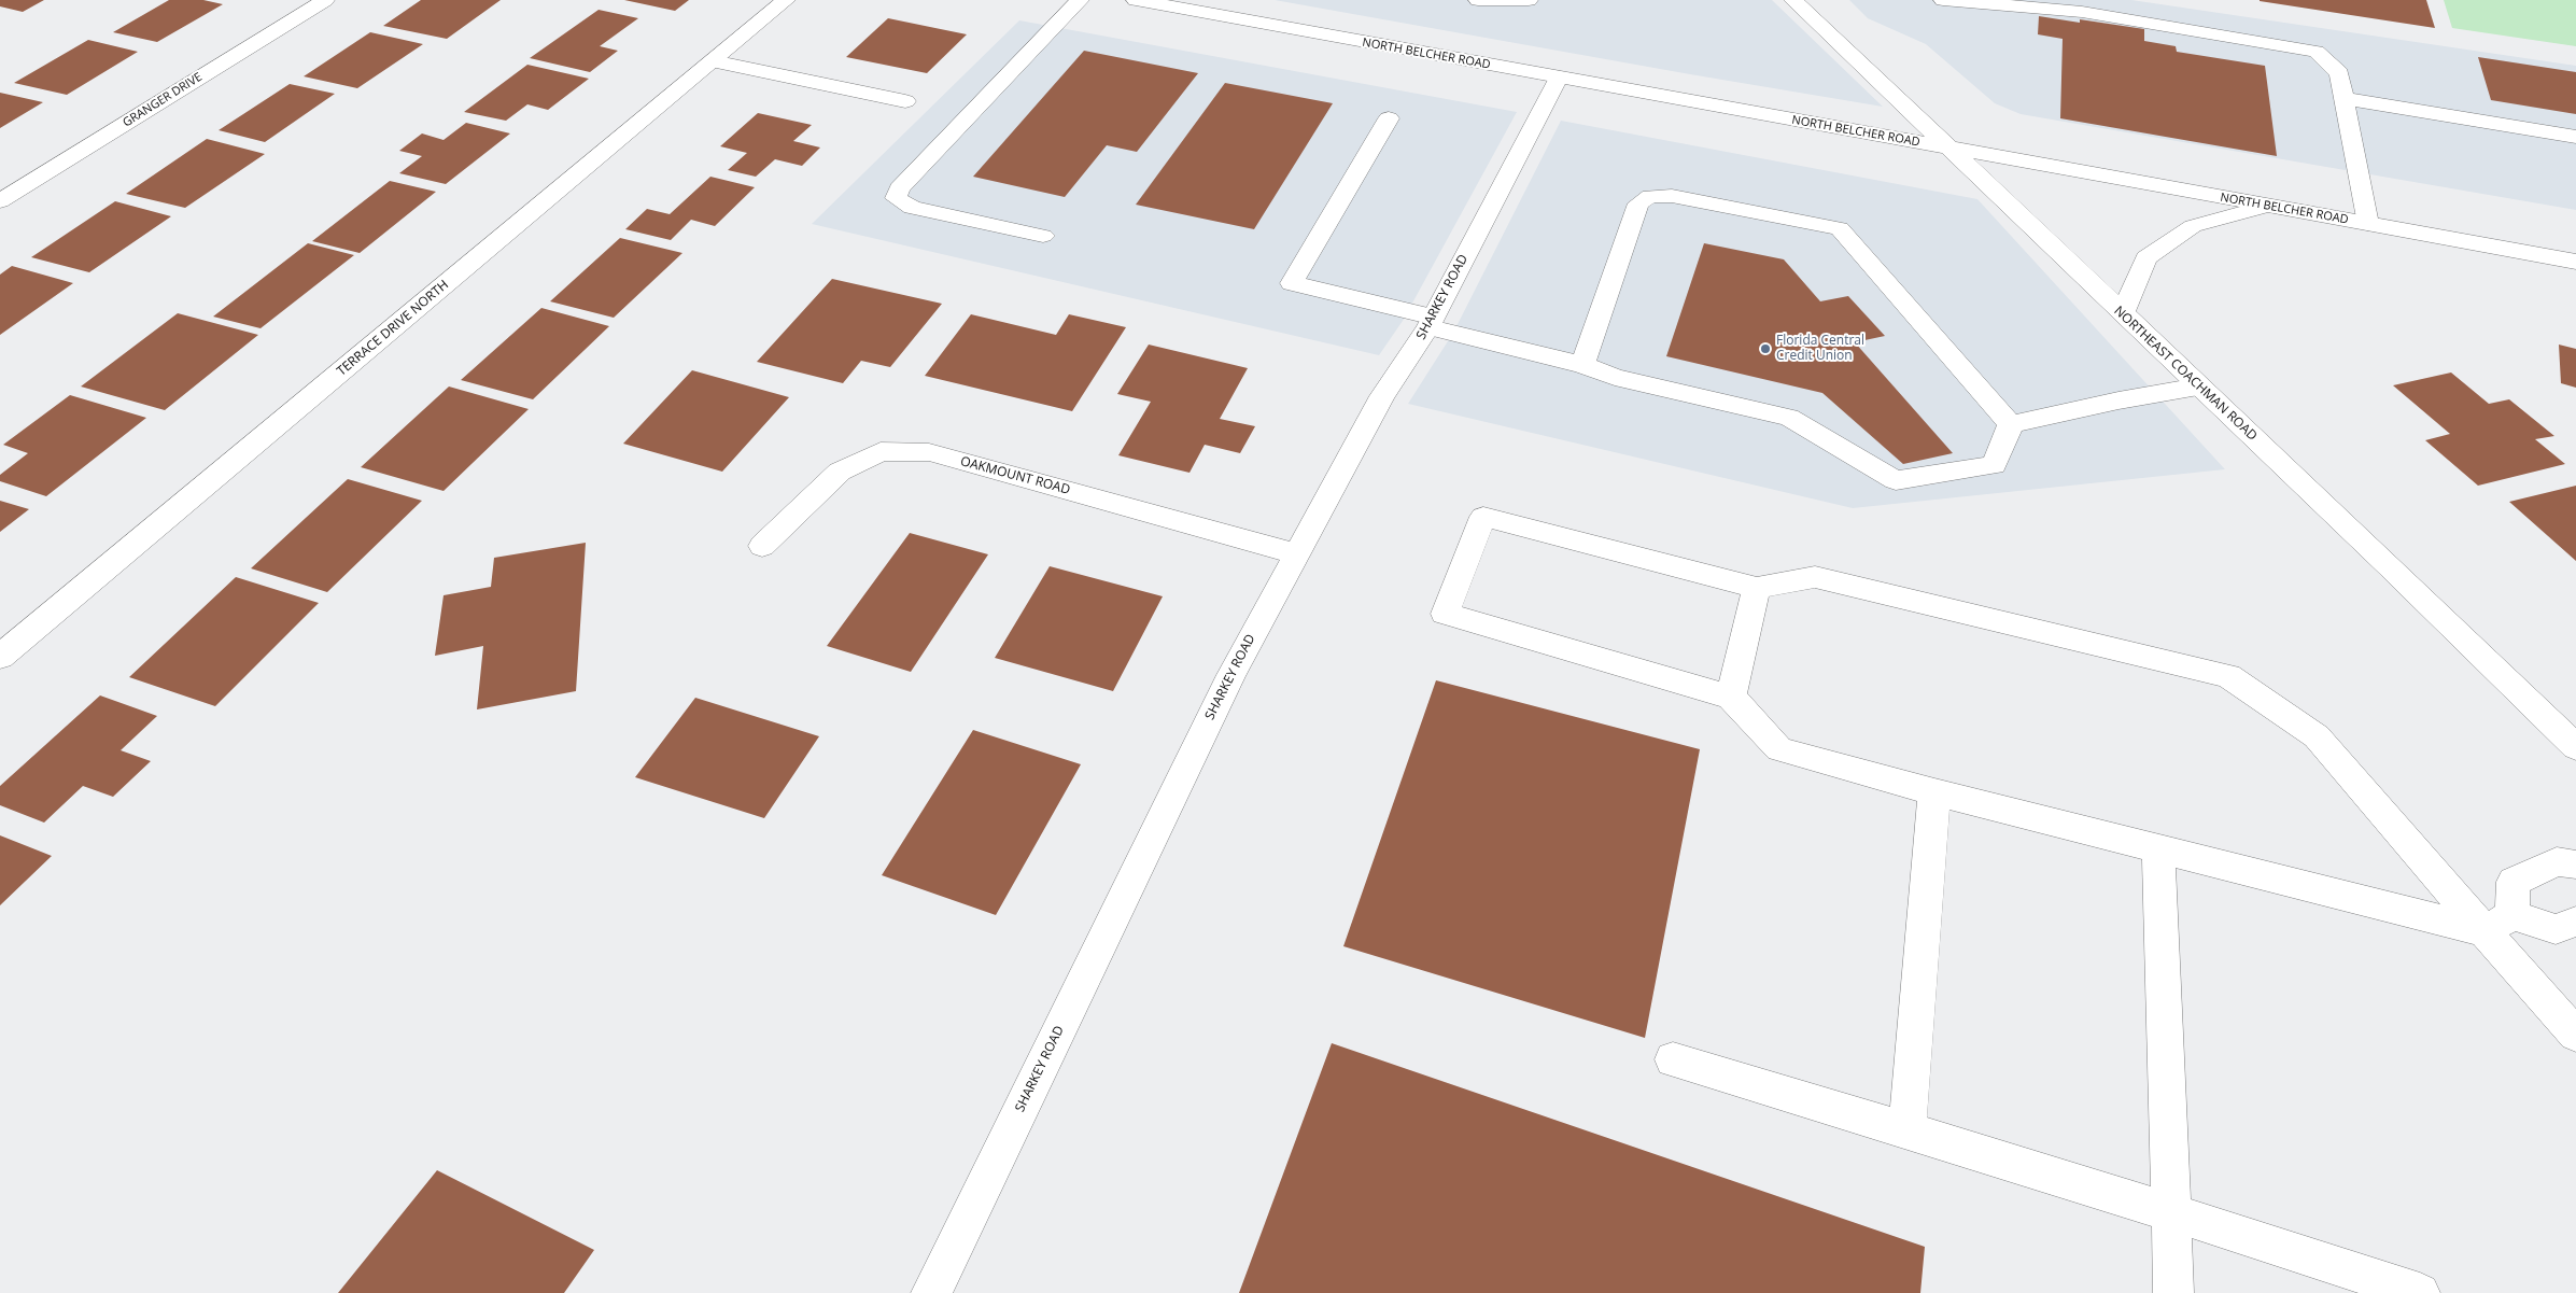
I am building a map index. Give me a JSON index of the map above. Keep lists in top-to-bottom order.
{
  "streets": {
    "street": [
      "NORTH BELCHER ROAD",
      "GRANGER DRIVE",
      "SHARKEY ROAD",
      "TERRACE DRIVE NORTH",
      "NORTHEAST COACHMAN ROAD",
      "OAKMOUNT ROAD"
    ]
  },
  "crossings": [
    ["NORTH BELCHER ROAD", "SHARKEY ROAD"],
    ["NORTH BELCHER ROAD", "NORTHEAST COACHMAN ROAD"],
    ["SHARKEY ROAD", "OAKMOUNT ROAD"]
  ],
  "places": ["Florida Central Credit Union"]
}
